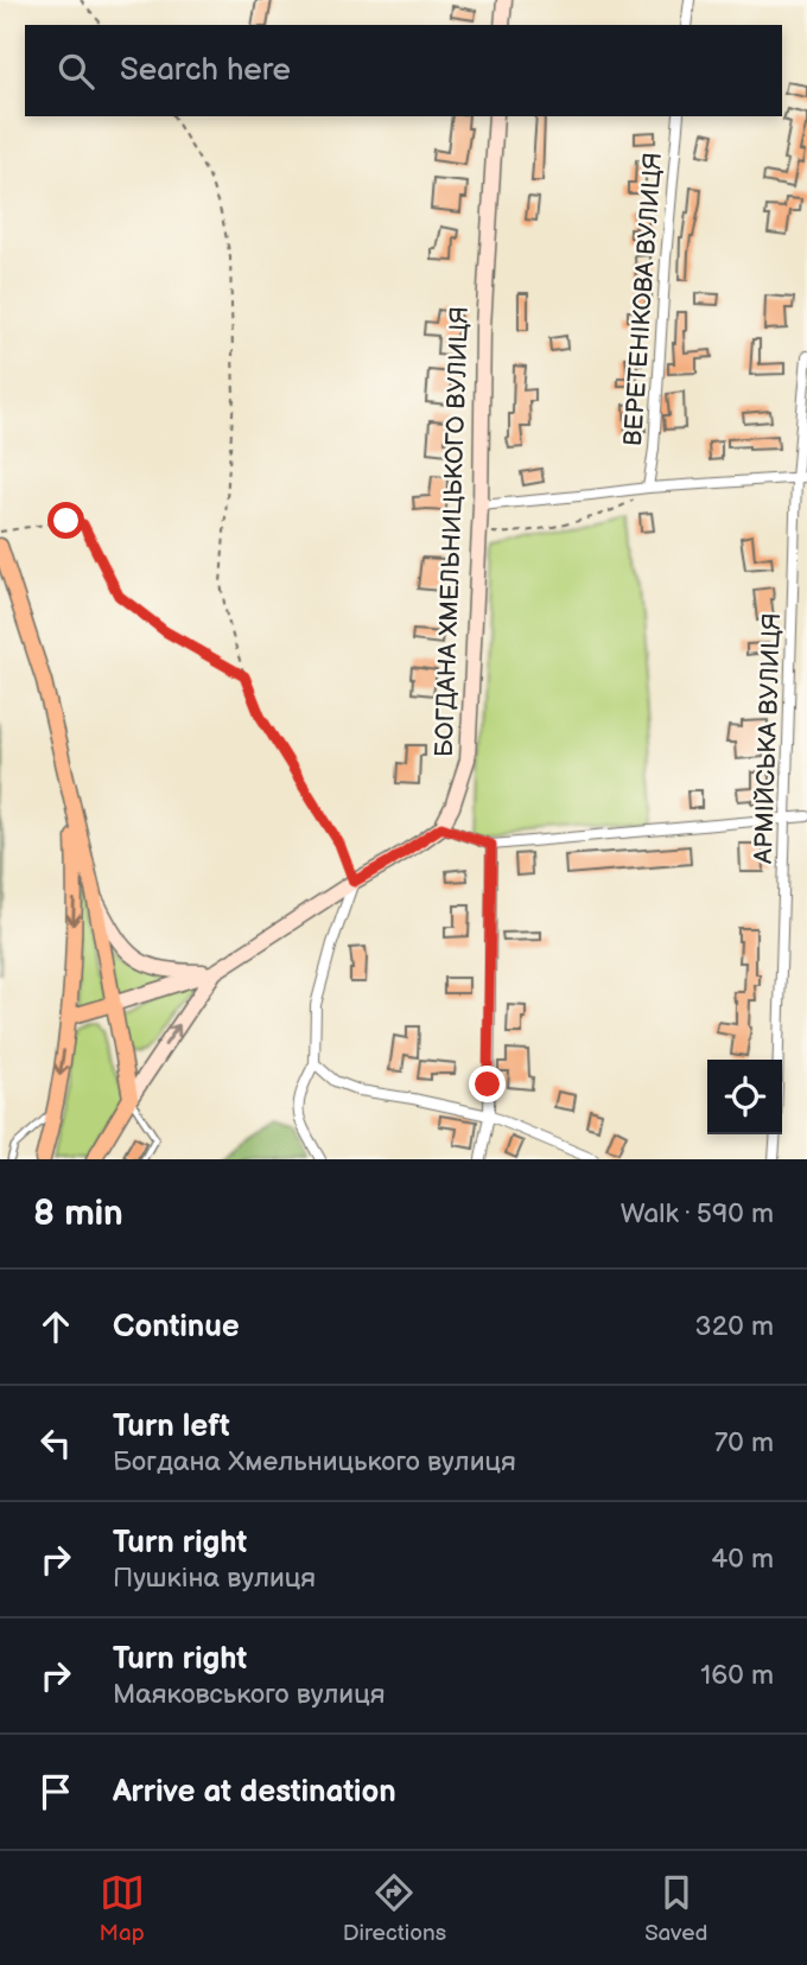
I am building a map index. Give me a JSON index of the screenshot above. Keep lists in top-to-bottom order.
{
  "streets": {
    "street": ["ВЕРЕТЕНІКОВА ВУЛИЦЯ", "БОГДАНА ХМЕЛЬНИЦЬКОГО ВУЛИЦЯ", "АРМІЙСЬКА ВУЛИЦЯ"]
  },
  "page": {
    "search": "Search here",
    "heading": ["8 min", "Walk · 590 m"],
    "list": [
      ["Continue", "320 m"],
      ["Turn left", "Богдана Хмельницького вулиця", "70 m"],
      ["Turn right", "Пушкіна вулиця", "40 m"],
      ["Turn right", "Маяковського вулиця", "160 m"],
      "Arrive at destination"
    ],
    "nav": ["Map", "Directions", "Saved"]
  }
}
